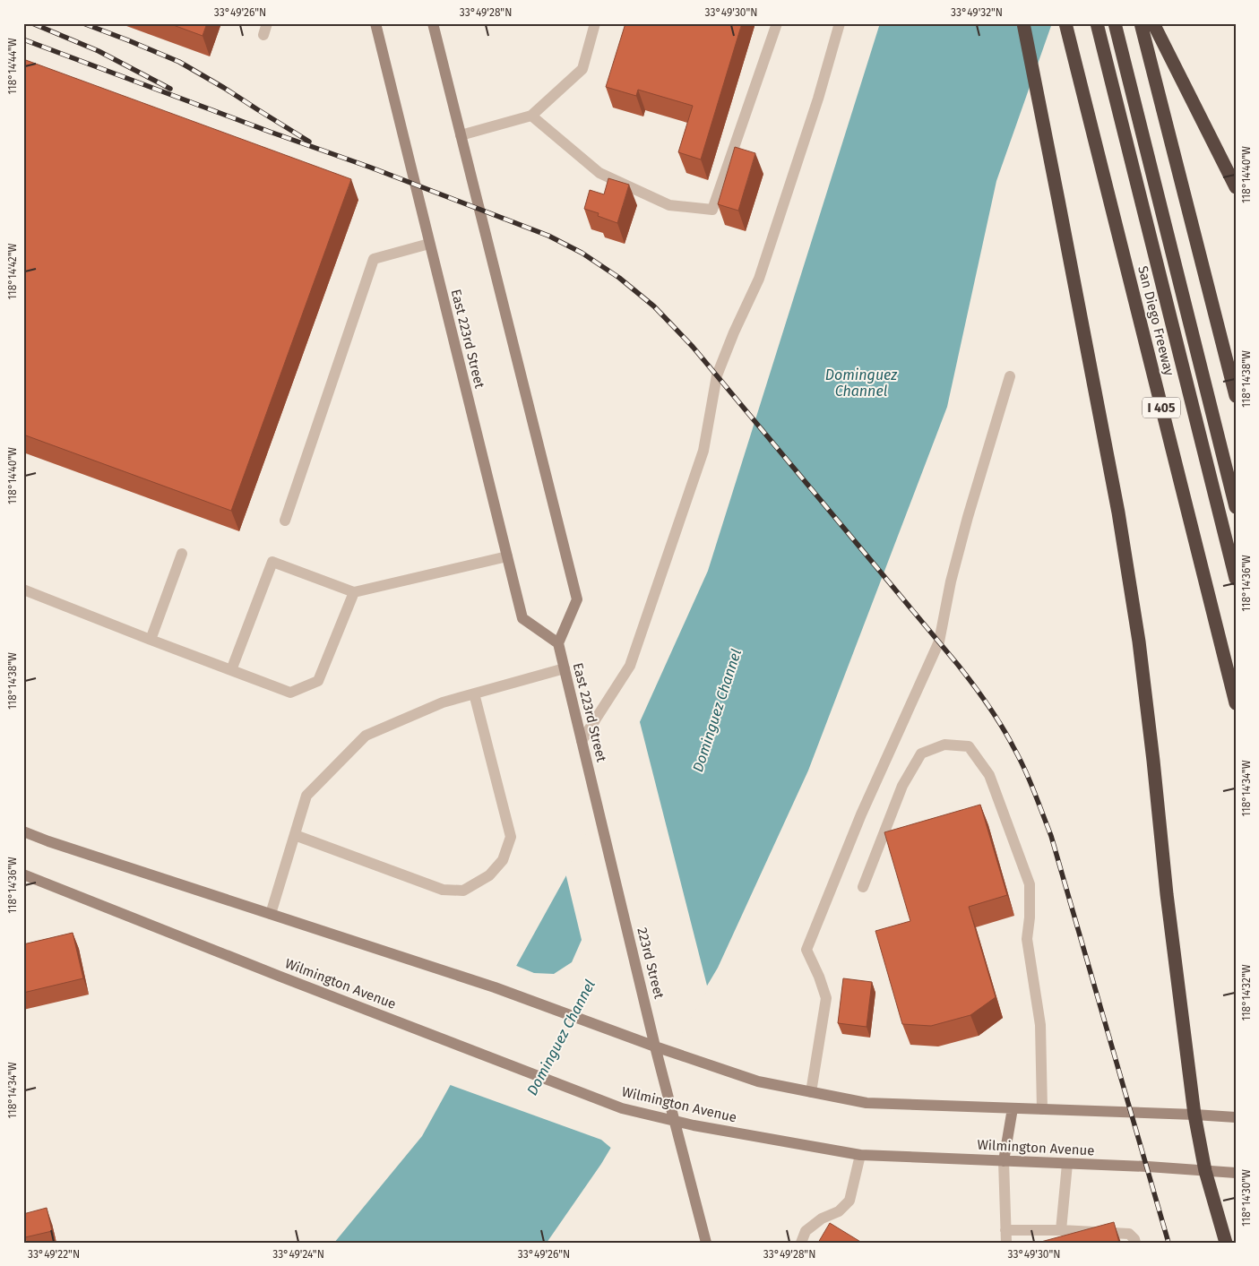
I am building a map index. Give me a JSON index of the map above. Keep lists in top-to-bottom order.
{
  "streets": {
    "highway": ["San Diego Freeway", "I 405"],
    "main road": ["East 223rd Street", "223rd Street", "Wilmington Avenue"]
  },
  "crossings": [
    ["East 223rd Street", "223rd Street"],
    ["223rd Street", "Wilmington Avenue"]
  ],
  "water": ["Dominguez Channel"],
  "coordinates": [
    "33°49'26\"N",
    "33°49'28\"N",
    "33°49'30\"N",
    "33°49'32\"N",
    "118°14'44\"W",
    "118°14'40\"W",
    "118°14'42\"W",
    "118°14'38\"W",
    "118°14'36\"W",
    "118°14'34\"W",
    "118°14'32\"W",
    "118°14'30\"W",
    "33°49'22\"N",
    "33°49'24\"N"
  ]
}
